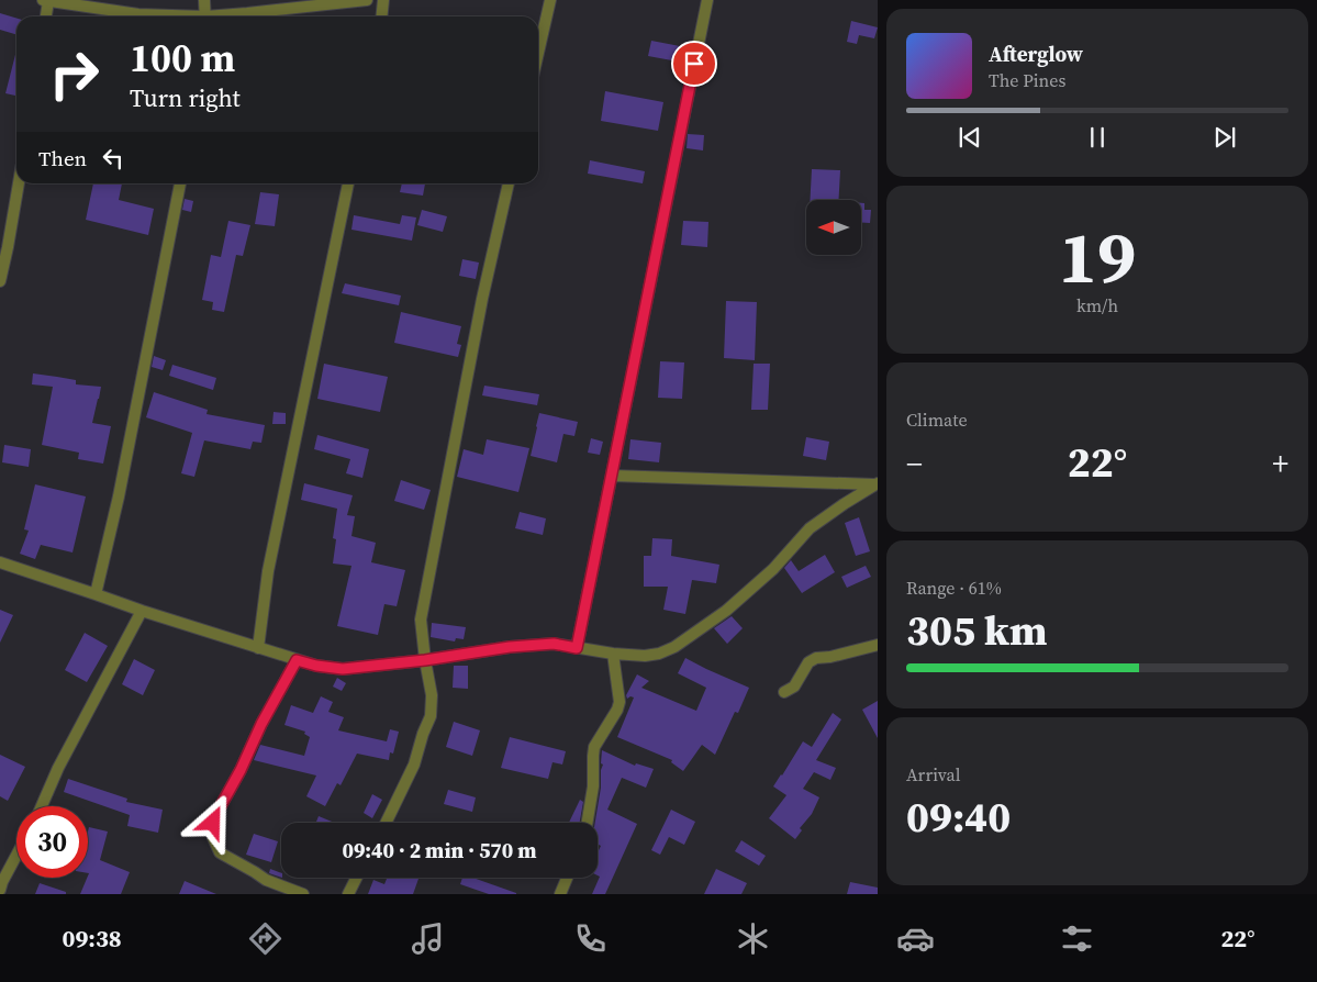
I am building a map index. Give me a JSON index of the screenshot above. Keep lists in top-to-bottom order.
{
  "north": "left",
  "page": {
    "turn": ["100 m", "Turn right"],
    "song": ["Afterglow", "The Pines"],
    "then": "Then",
    "tile": [
      ["19", "km/h"],
      "Climate",
      ["Range · 61%", "305 km"],
      ["Arrival", "09:40"]
    ],
    "heat": ["−", "22°", "+"],
    "limit": "30",
    "trip": "09:40 · 2 min · 570 m",
    "tabs": ["09:38", "22°"]
  }
}
